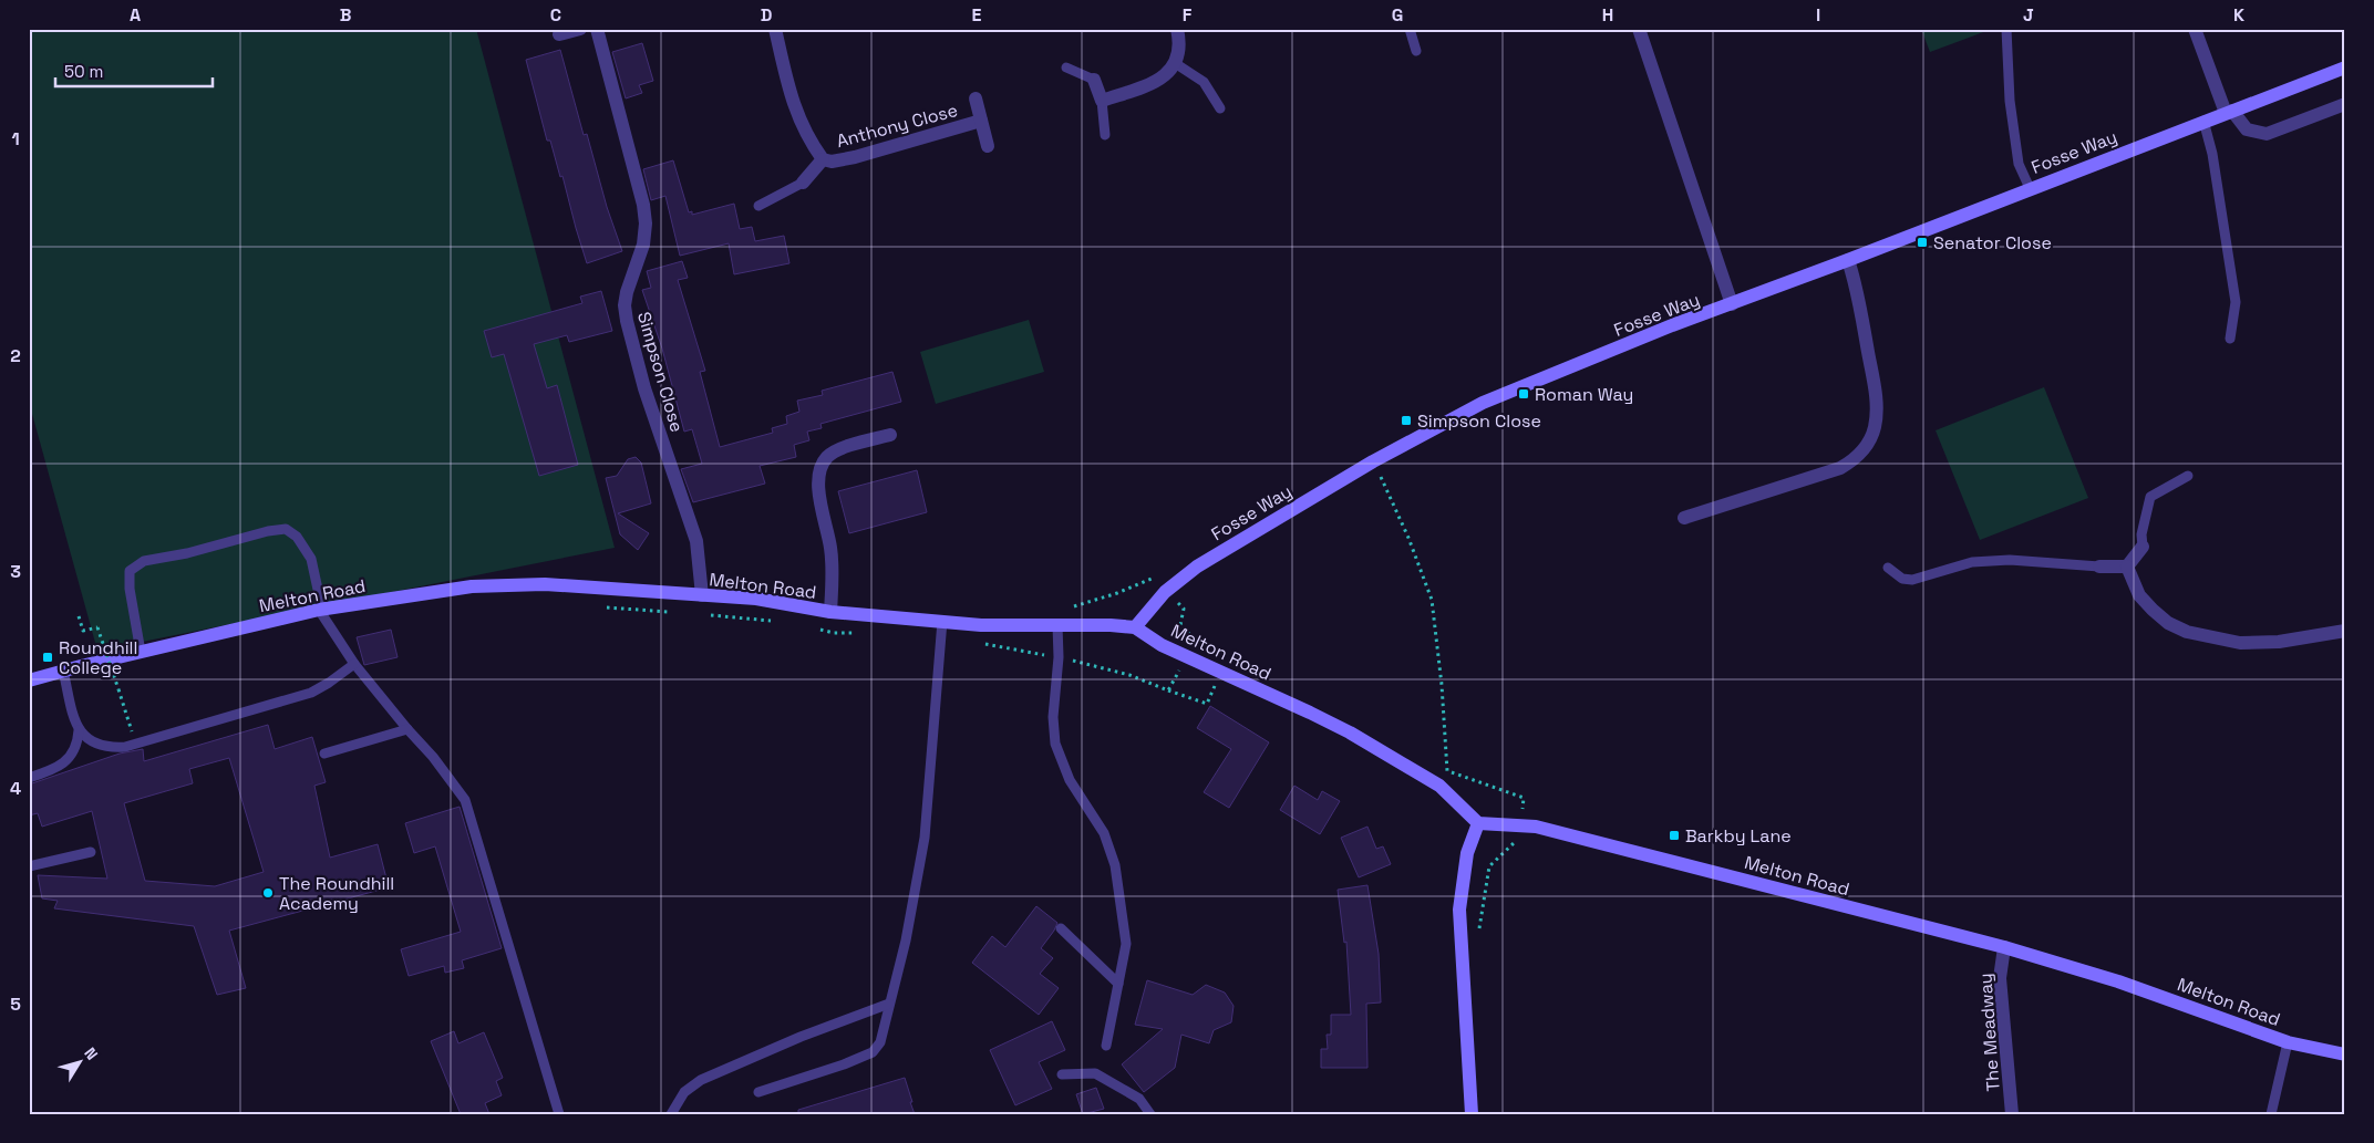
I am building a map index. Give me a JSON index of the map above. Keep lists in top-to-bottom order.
{
  "streets": {
    "street": [
      "Anthony Close",
      "Fosse Way",
      "Simpson Close",
      "Melton Road",
      "The Meadway"
    ]
  },
  "crossings": [
    ["Fosse Way", "Melton Road"],
    ["Simpson Close", "Melton Road"],
    ["Melton Road", "The Meadway"]
  ],
  "places": {
    "transit": [
      "Senator Close",
      "Roman Way",
      "Simpson Close",
      "Roundhill College",
      "Barkby Lane"
    ],
    "other": ["The Roundhill Academy"]
  },
  "scale_bar": "50 m",
  "north": "top right",
  "grid": {
    "columns": [
      "A",
      "B",
      "C",
      "D",
      "E",
      "F",
      "G",
      "H",
      "I",
      "J",
      "K"
    ],
    "rows": [
      "1",
      "2",
      "3",
      "4",
      "5"
    ]
  }
}
